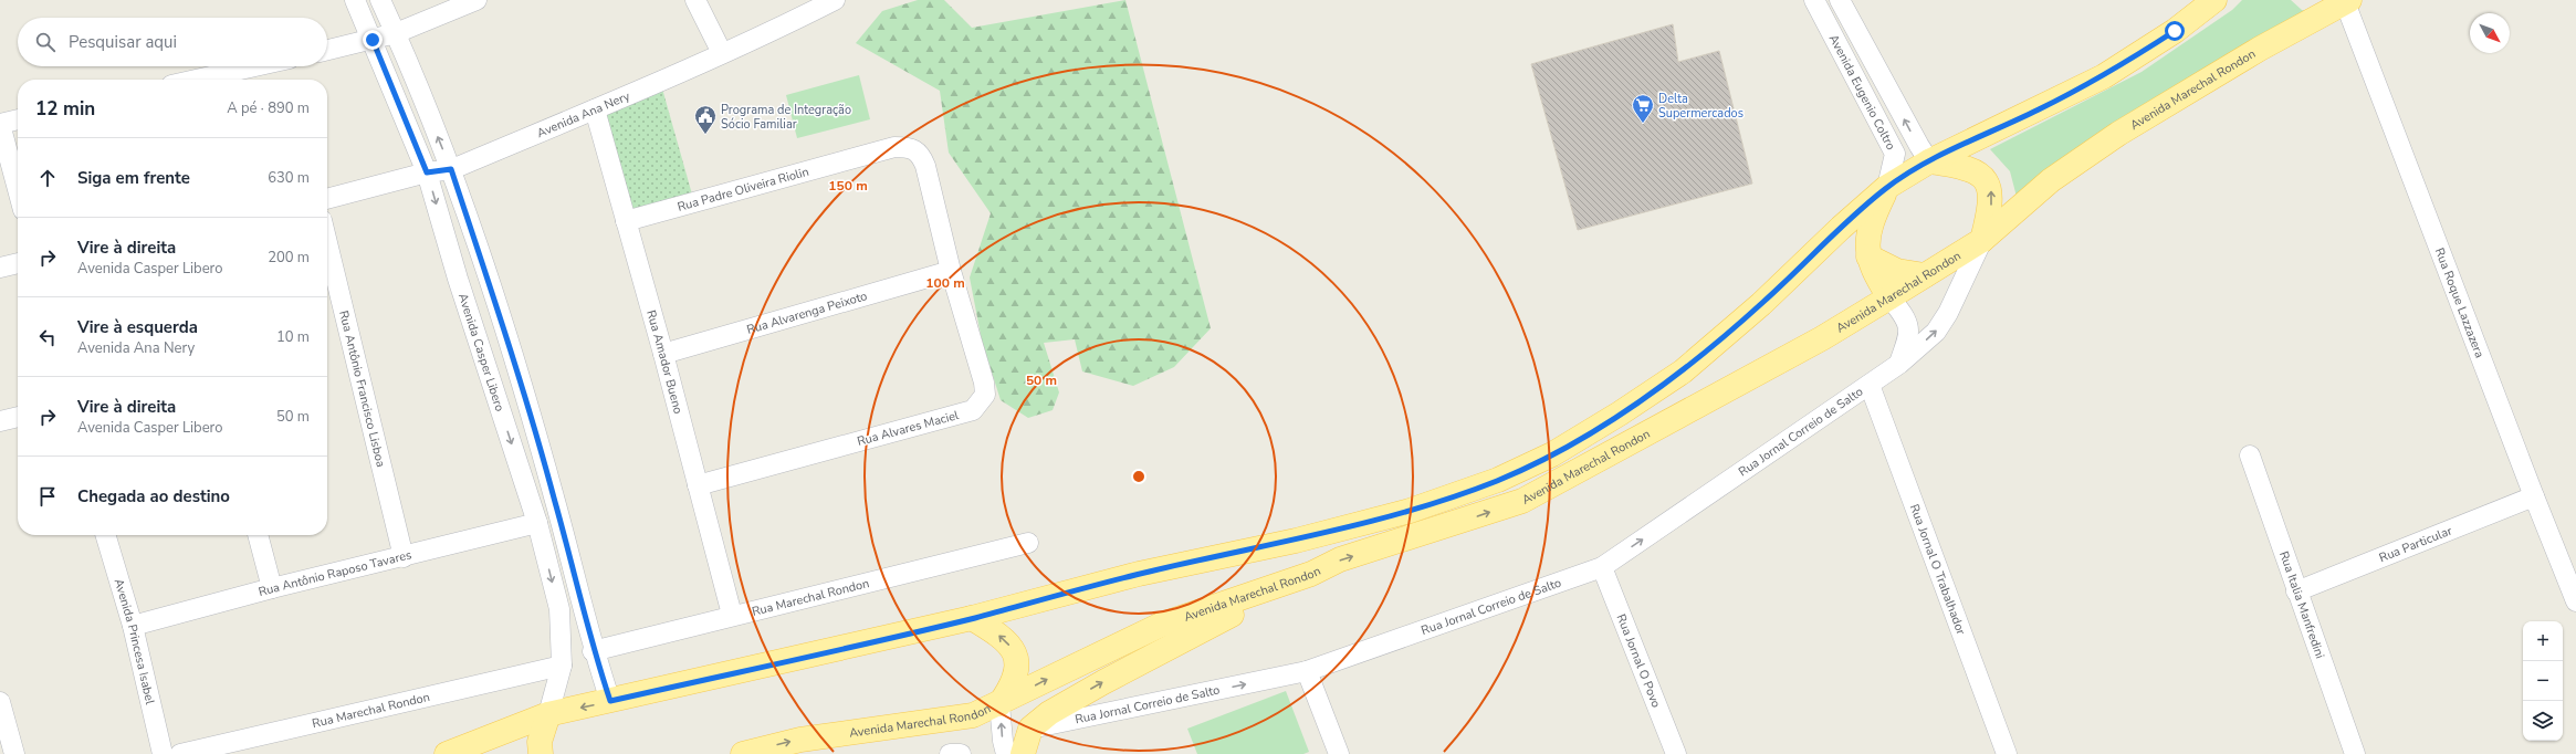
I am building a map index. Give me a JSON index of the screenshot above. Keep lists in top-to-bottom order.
{
  "streets": {
    "main road": ["Avenida Marechal Rondon"],
    "street": [
      "Avenida Eugenio Coltro",
      "Avenida Ana Nery",
      "Rua Padre Oliveira Riolin",
      "Rua Roque Lazzazera",
      "Rua Alvarenga Peixoto",
      "Avenida Casper Libero",
      "Rua Amador Bueno",
      "Rua Antônio Francisco Lisboa",
      "Rua Alvares Maciel",
      "Rua Jornal Correio de Salto",
      "Rua Particular",
      "Rua Jornal O Trabalhador",
      "Rua Antônio Raposo Tavares",
      "Rua Marechal Rondon",
      "Rua Italia Manfredini",
      "Avenida Princesa Isabel",
      "Rua Jornal O Povo"
    ]
  },
  "crossings": [
    ["Avenida Marechal Rondon", "Avenida Eugenio Coltro"],
    ["Avenida Marechal Rondon", "Rua Roque Lazzazera"],
    ["Avenida Marechal Rondon", "Avenida Casper Libero"],
    ["Avenida Marechal Rondon", "Rua Jornal Correio de Salto"],
    ["Avenida Eugenio Coltro", "Rua Jornal Correio de Salto"],
    ["Avenida Ana Nery", "Avenida Casper Libero"],
    ["Avenida Ana Nery", "Rua Amador Bueno"],
    ["Rua Padre Oliveira Riolin", "Rua Alvarenga Peixoto"],
    ["Rua Padre Oliveira Riolin", "Rua Amador Bueno"],
    ["Rua Padre Oliveira Riolin", "Rua Alvares Maciel"],
    ["Rua Roque Lazzazera", "Rua Particular"],
    ["Rua Alvarenga Peixoto", "Rua Amador Bueno"],
    ["Rua Alvarenga Peixoto", "Rua Alvares Maciel"],
    ["Avenida Casper Libero", "Rua Antônio Raposo Tavares"],
    ["Avenida Casper Libero", "Rua Marechal Rondon"],
    ["Rua Amador Bueno", "Rua Alvares Maciel"],
    ["Rua Amador Bueno", "Rua Marechal Rondon"],
    ["Rua Antônio Francisco Lisboa", "Rua Antônio Raposo Tavares"],
    ["Rua Jornal Correio de Salto", "Rua Jornal O Trabalhador"],
    ["Rua Jornal Correio de Salto", "Rua Jornal O Povo"],
    ["Rua Particular", "Rua Italia Manfredini"],
    ["Rua Antônio Raposo Tavares", "Avenida Princesa Isabel"]
  ],
  "one_way": ["Rua Jornal Correio de Salto"],
  "places": {
    "supermarket": ["Delta Supermercados"],
    "public building": ["Programa de Integração Sócio Familiar"]
  },
  "north": "bottom right",
  "page": {
    "search": "Pesquisar aqui",
    "heading": ["12 min", "A pé · 890 m"],
    "list": [
      ["Siga em frente", "630 m"],
      ["Vire à direita", "Avenida Casper Libero", "200 m"],
      ["Vire à esquerda", "Avenida Ana Nery", "10 m"],
      ["Vire à direita", "Avenida Casper Libero", "50 m"],
      "Chegada ao destino"
    ],
    "map_buttons": ["+", "−"]
  },
  "rings": ["150 m", "100 m", "50 m"]
}
